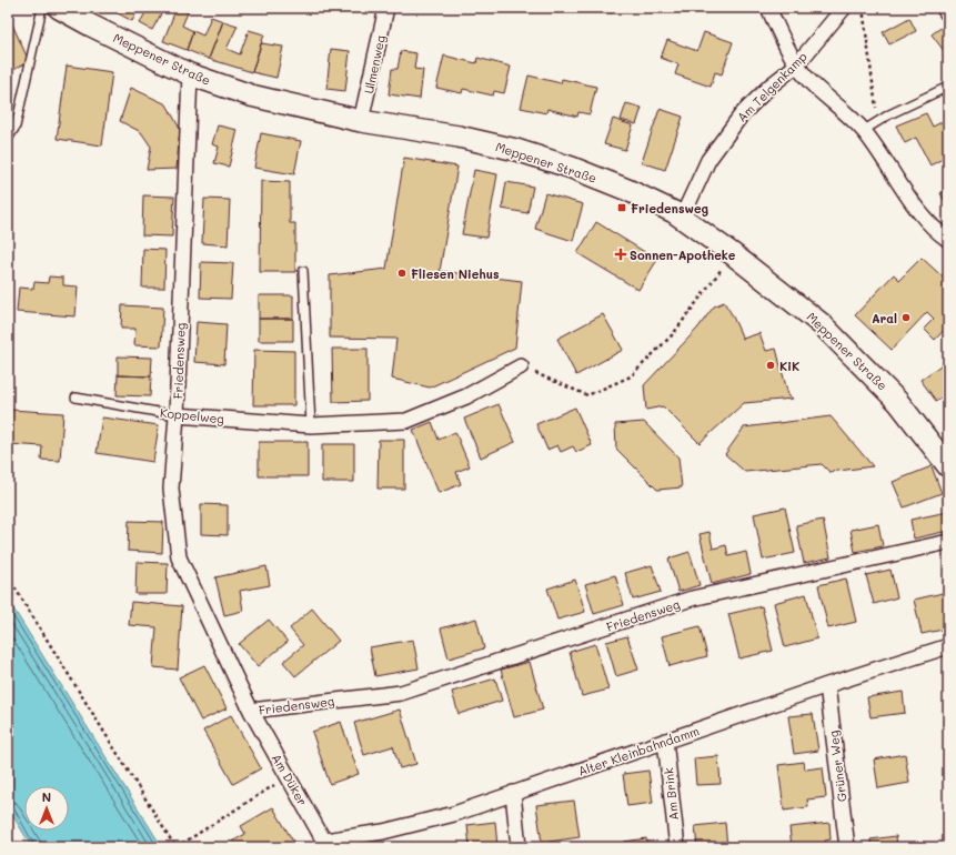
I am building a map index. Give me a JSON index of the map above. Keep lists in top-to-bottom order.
{
  "streets": {
    "main road": ["Meppener Straße"],
    "street": [
      "Ulmenweg",
      "Am Telgenkamp",
      "Friedensweg",
      "Koppelweg",
      "Alter Kleinbahndamm",
      "Grüner Weg",
      "Am Düker",
      "Am Brink"
    ]
  },
  "crossings": [
    ["Meppener Straße", "Ulmenweg"],
    ["Meppener Straße", "Am Telgenkamp"],
    ["Meppener Straße", "Friedensweg"],
    ["Friedensweg", "Koppelweg"],
    ["Friedensweg", "Am Düker"],
    ["Alter Kleinbahndamm", "Grüner Weg"],
    ["Alter Kleinbahndamm", "Am Düker"],
    ["Alter Kleinbahndamm", "Am Brink"]
  ],
  "places": {
    "transit": ["Friedensweg"],
    "health": ["Sonnen-Apotheke"],
    "other": ["Fliesen Niehus", "Aral", "KiK"]
  },
  "north": "top"
}
